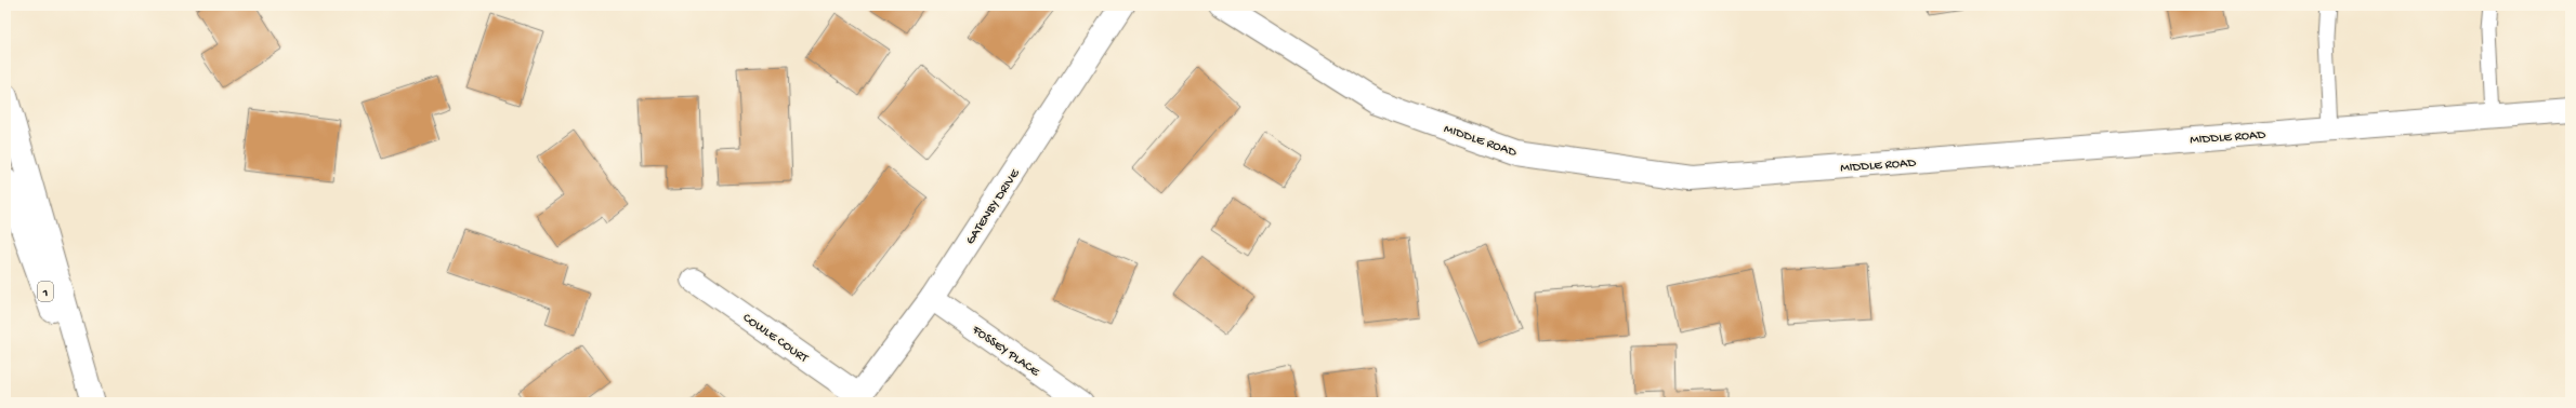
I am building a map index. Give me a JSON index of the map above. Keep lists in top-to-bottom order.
{
  "streets": {
    "main road": [
      "MIDDLE ROAD",
      "GATENBY DRIVE",
      "1",
      "COWLE COURT",
      "FOSSEY PLACE"
    ]
  },
  "crossings": [
    ["GATENBY DRIVE", "COWLE COURT"],
    ["GATENBY DRIVE", "FOSSEY PLACE"]
  ]
}
